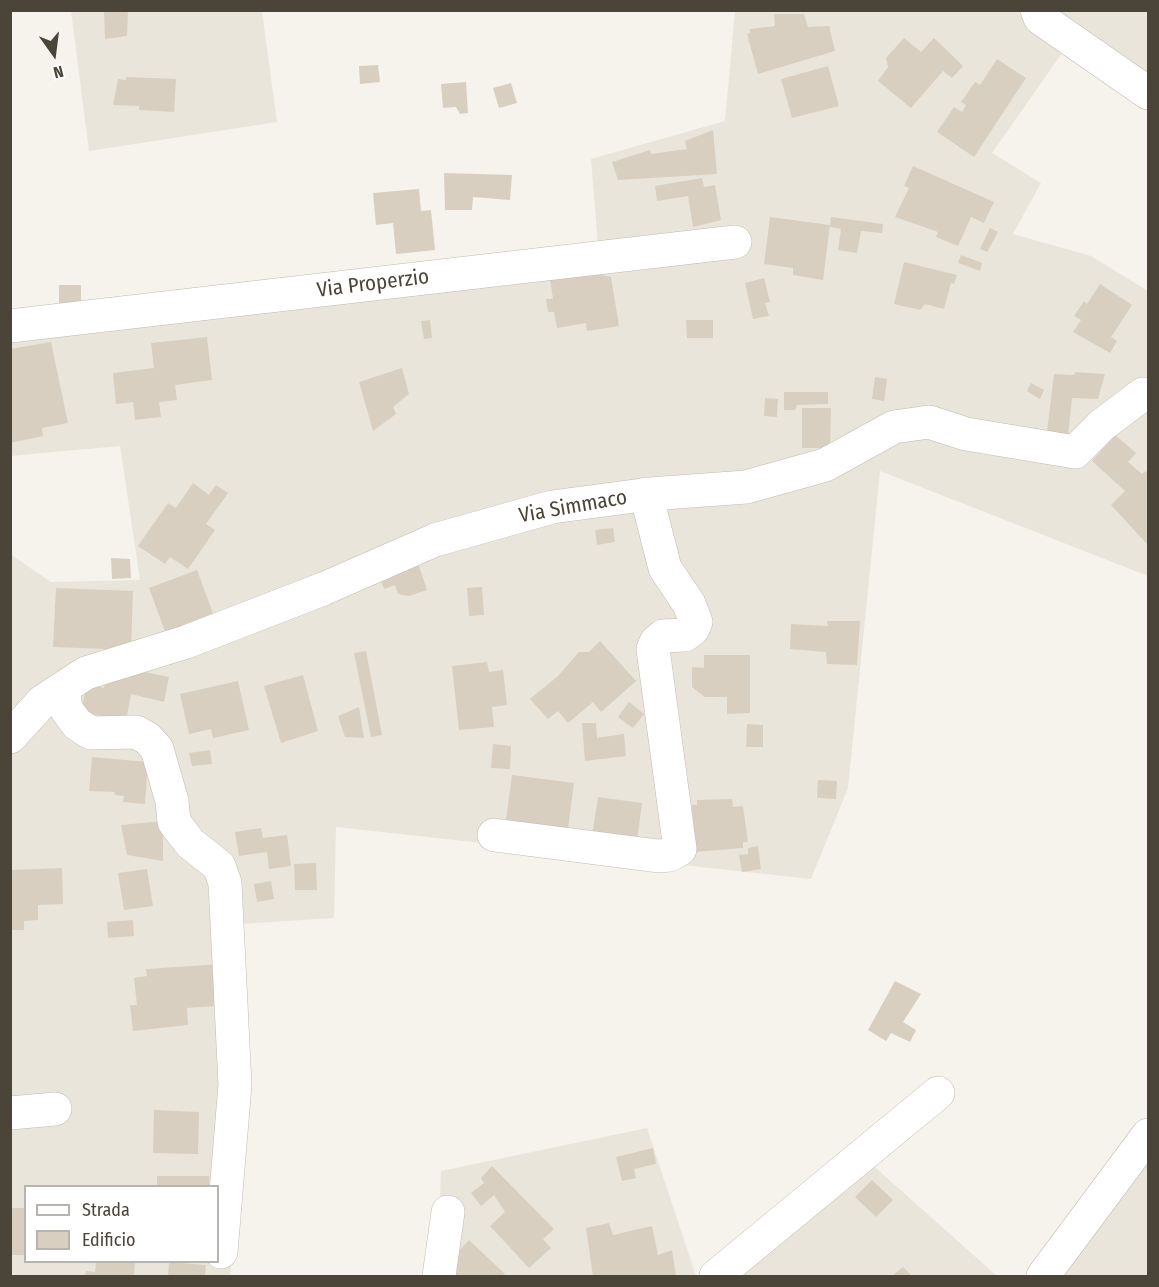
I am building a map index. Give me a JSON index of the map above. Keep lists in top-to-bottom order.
{
  "streets": {
    "street": ["Via Properzio", "Via Simmaco"]
  },
  "legend": ["Strada", "Edificio"],
  "north": "bottom"
}
